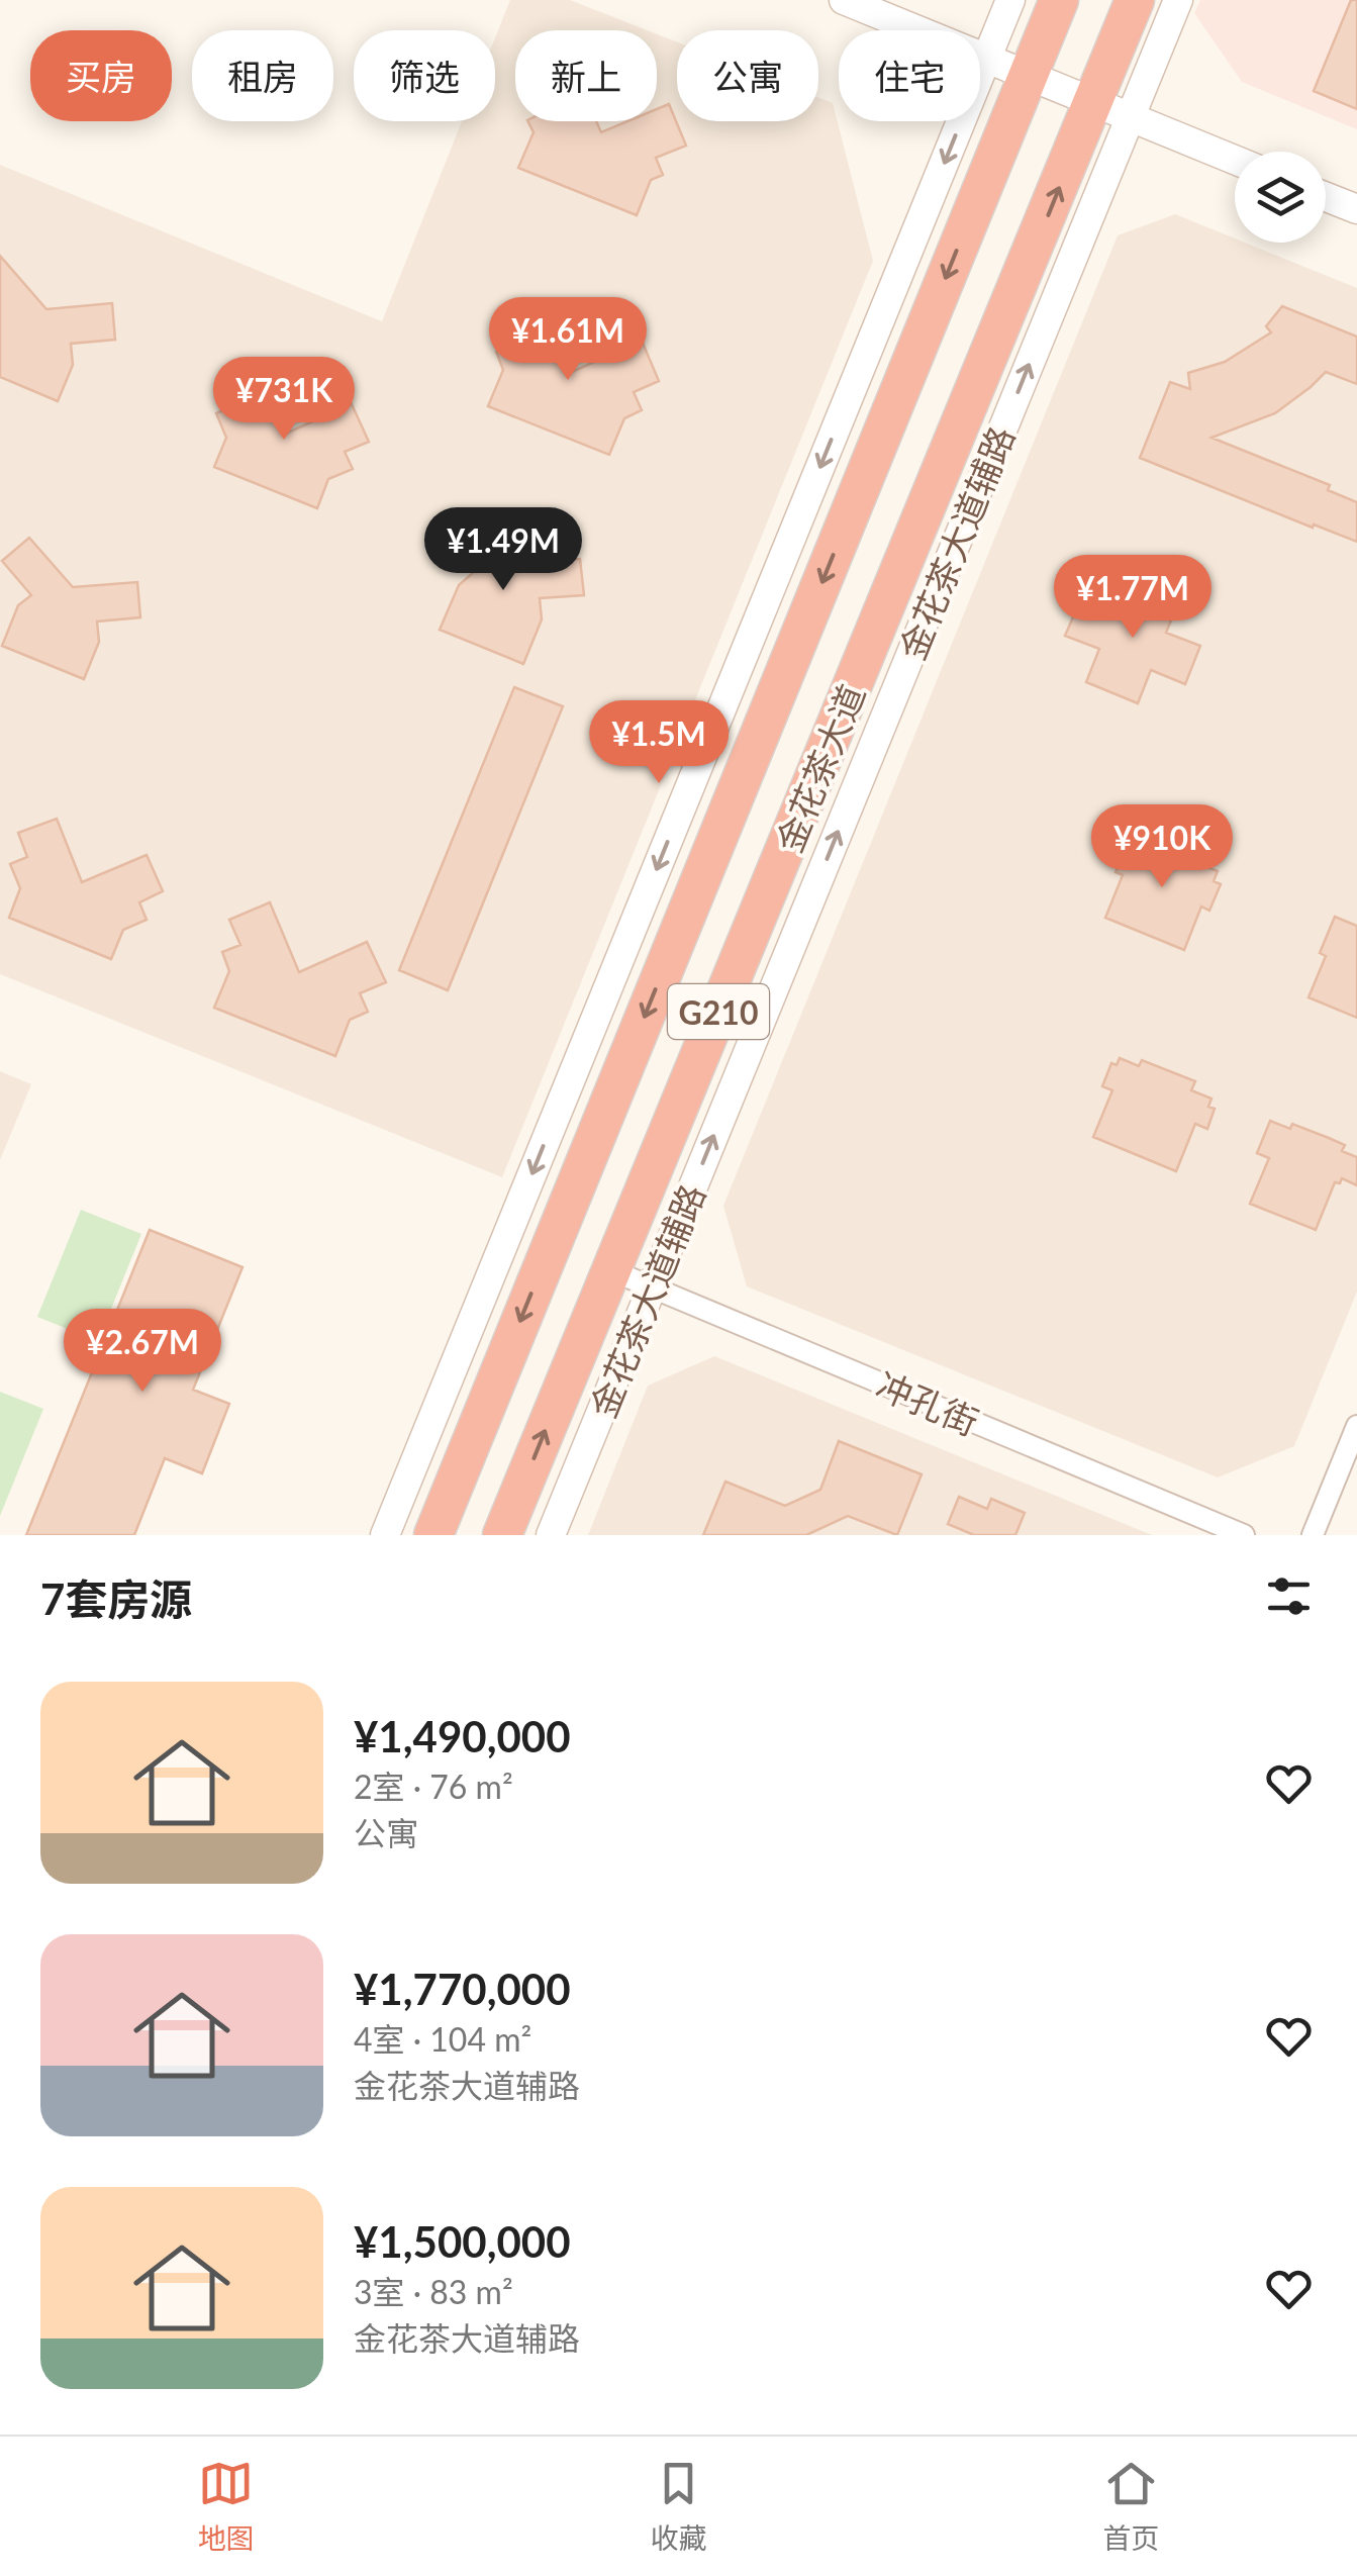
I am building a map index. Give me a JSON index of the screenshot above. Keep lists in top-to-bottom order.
{
  "streets": {
    "highway": ["金花茶大道", "G210"],
    "street": ["金花茶大道辅路", "冲孔街"]
  },
  "crossings": [
    ["金花茶大道辅路", "冲孔街"],
    ["金花茶大道", "冲孔街"]
  ],
  "page": {
    "chip": [
      "买房",
      "租房",
      "筛选",
      "新上",
      "公寓",
      "住宅"
    ],
    "price": [
      "¥1.61M",
      "¥731K",
      "¥1.49M",
      "¥1.77M",
      "¥1.5M",
      "¥910K",
      "¥2.67M"
    ],
    "heading": "7套房源",
    "list": [
      {
        "name": "¥1,490,000",
        "note": "2室 · 76 m² · 公寓"
      },
      {
        "name": "¥1,770,000",
        "note": "4室 · 104 m² · 金花茶大道辅路"
      },
      {
        "name": "¥1,500,000",
        "note": "3室 · 83 m² · 金花茶大道辅路"
      }
    ],
    "tabs": ["地图", "收藏", "首页"]
  }
}
